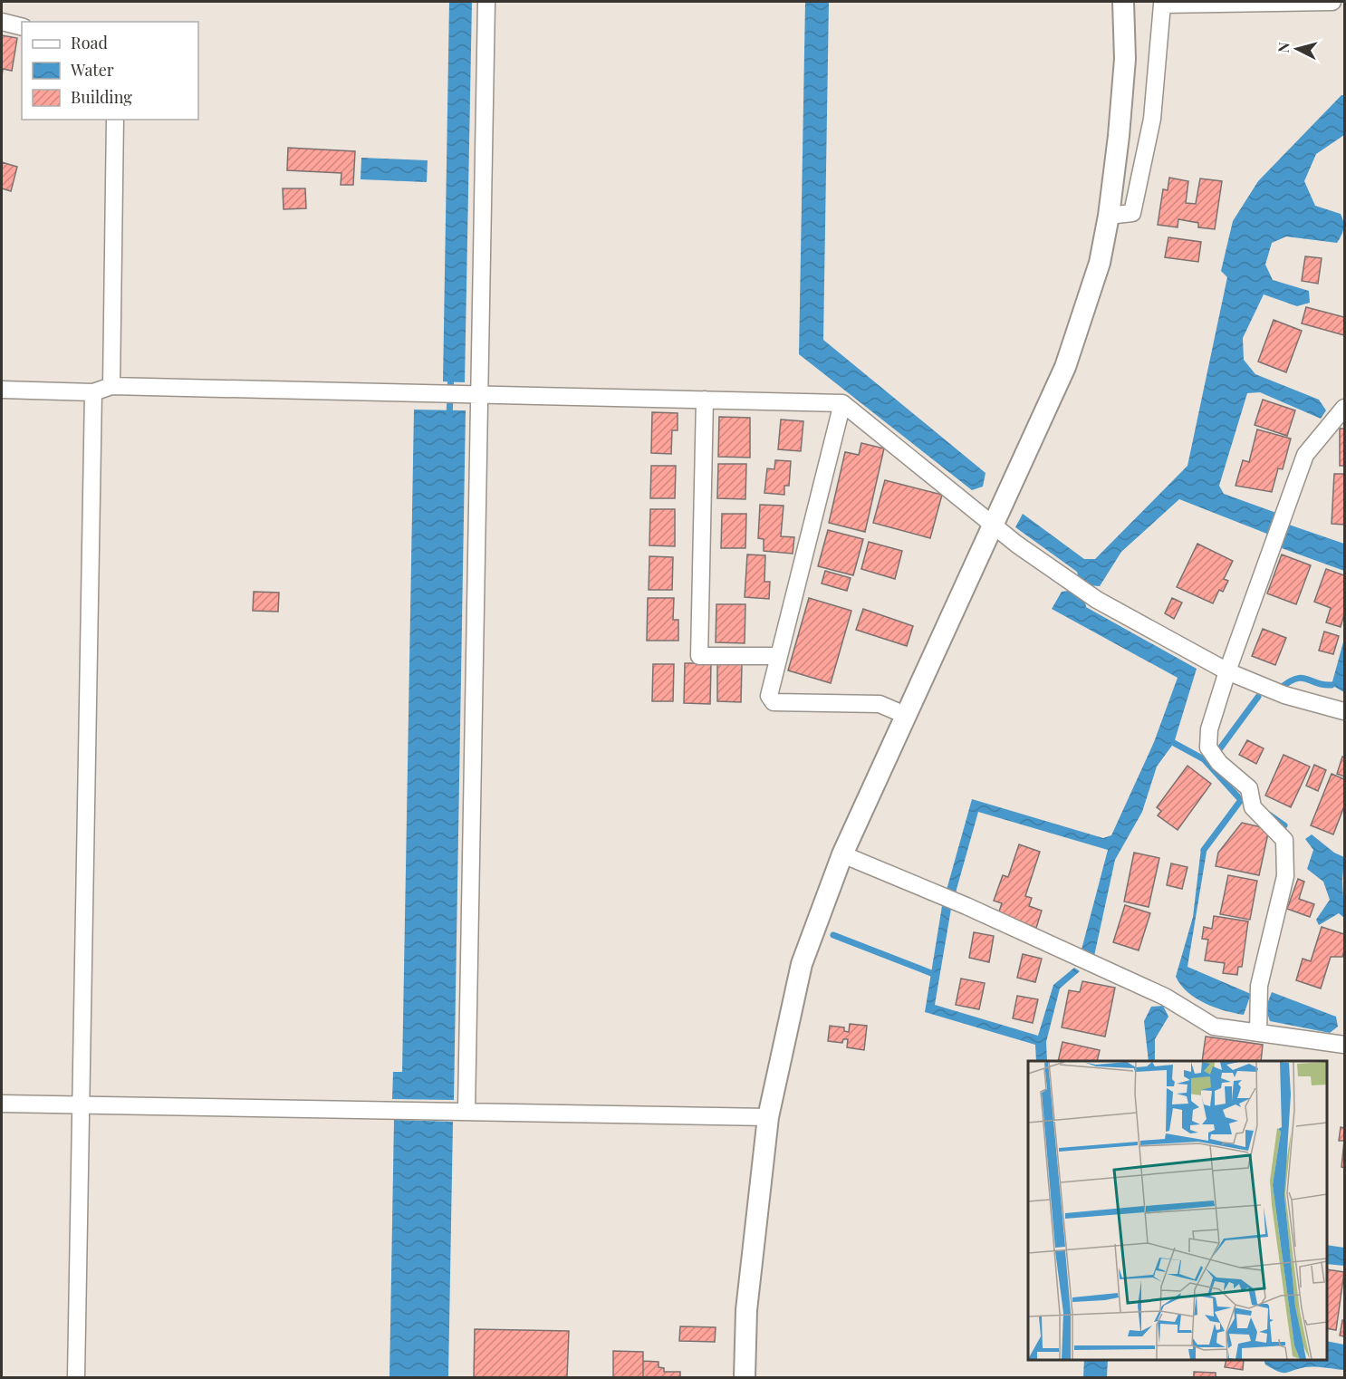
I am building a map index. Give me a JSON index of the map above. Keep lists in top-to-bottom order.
{
  "legend": ["Road", "Water", "Building"],
  "north": "left"
}
